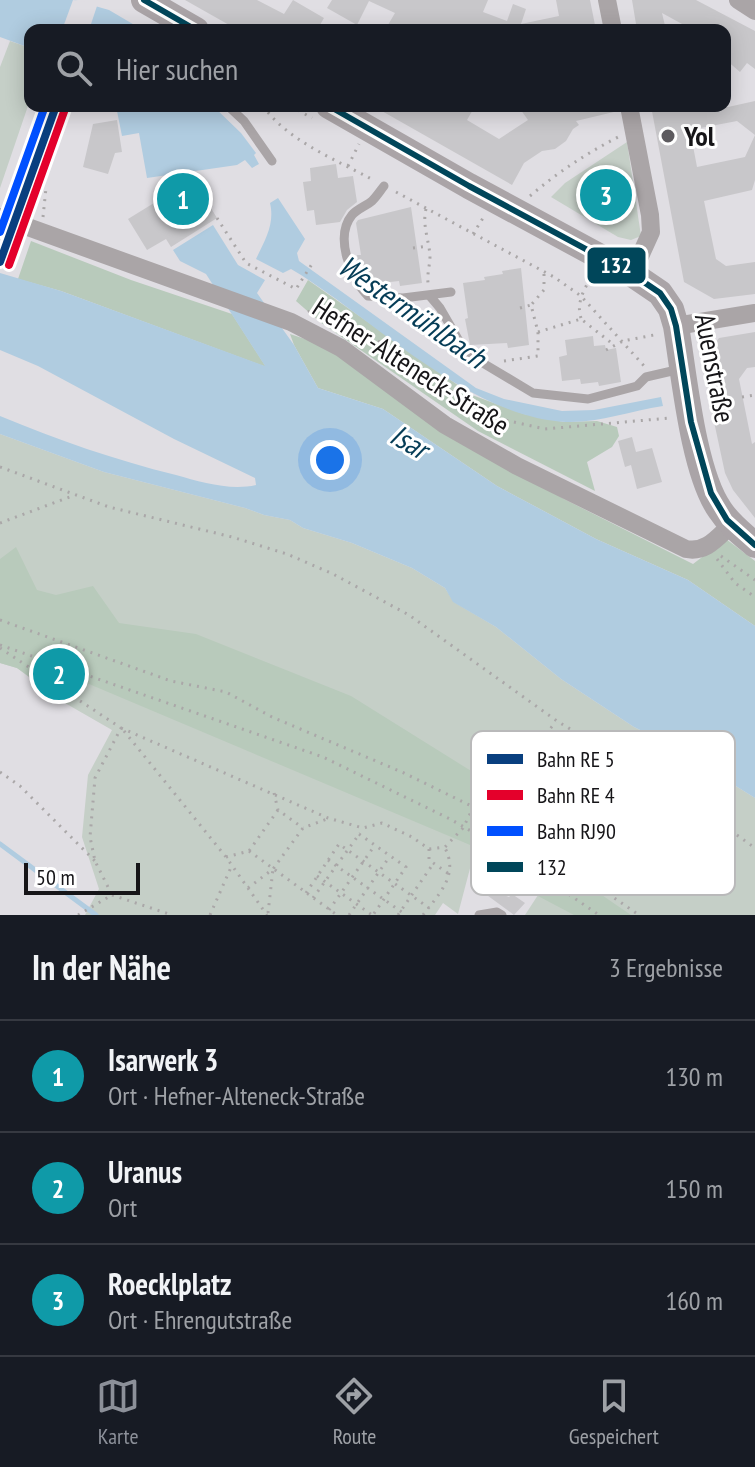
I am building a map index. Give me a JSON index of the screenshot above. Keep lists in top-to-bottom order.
{
  "streets": {
    "main road": ["Auenstraße"],
    "street": ["Hefner-Alteneck-Straße"]
  },
  "water": ["Westermühlbach", "Isar"],
  "places": ["Yol"],
  "lines": ["transit line 132", "rail line RJ90"],
  "legend": [
    "Bahn RE 5",
    "Bahn RE 4",
    "Bahn RJ90",
    "132"
  ],
  "scale_bar": "50 m",
  "page": {
    "search": "Hier suchen",
    "pins": ["3", "1", "2"],
    "scale": "50 m",
    "heading": ["In der Nähe", "3 Ergebnisse"],
    "list": [
      {
        "mark": "1",
        "name": "Isarwerk 3",
        "note": "Ort · Hefner-Alteneck-Straße",
        "value": "130 m"
      },
      {
        "mark": "2",
        "name": "Uranus",
        "note": "Ort",
        "value": "150 m"
      },
      {
        "mark": "3",
        "name": "Roecklplatz",
        "note": "Ort · Ehrengutstraße",
        "value": "160 m"
      }
    ],
    "nav": ["Karte", "Route", "Gespeichert"]
  }
}
